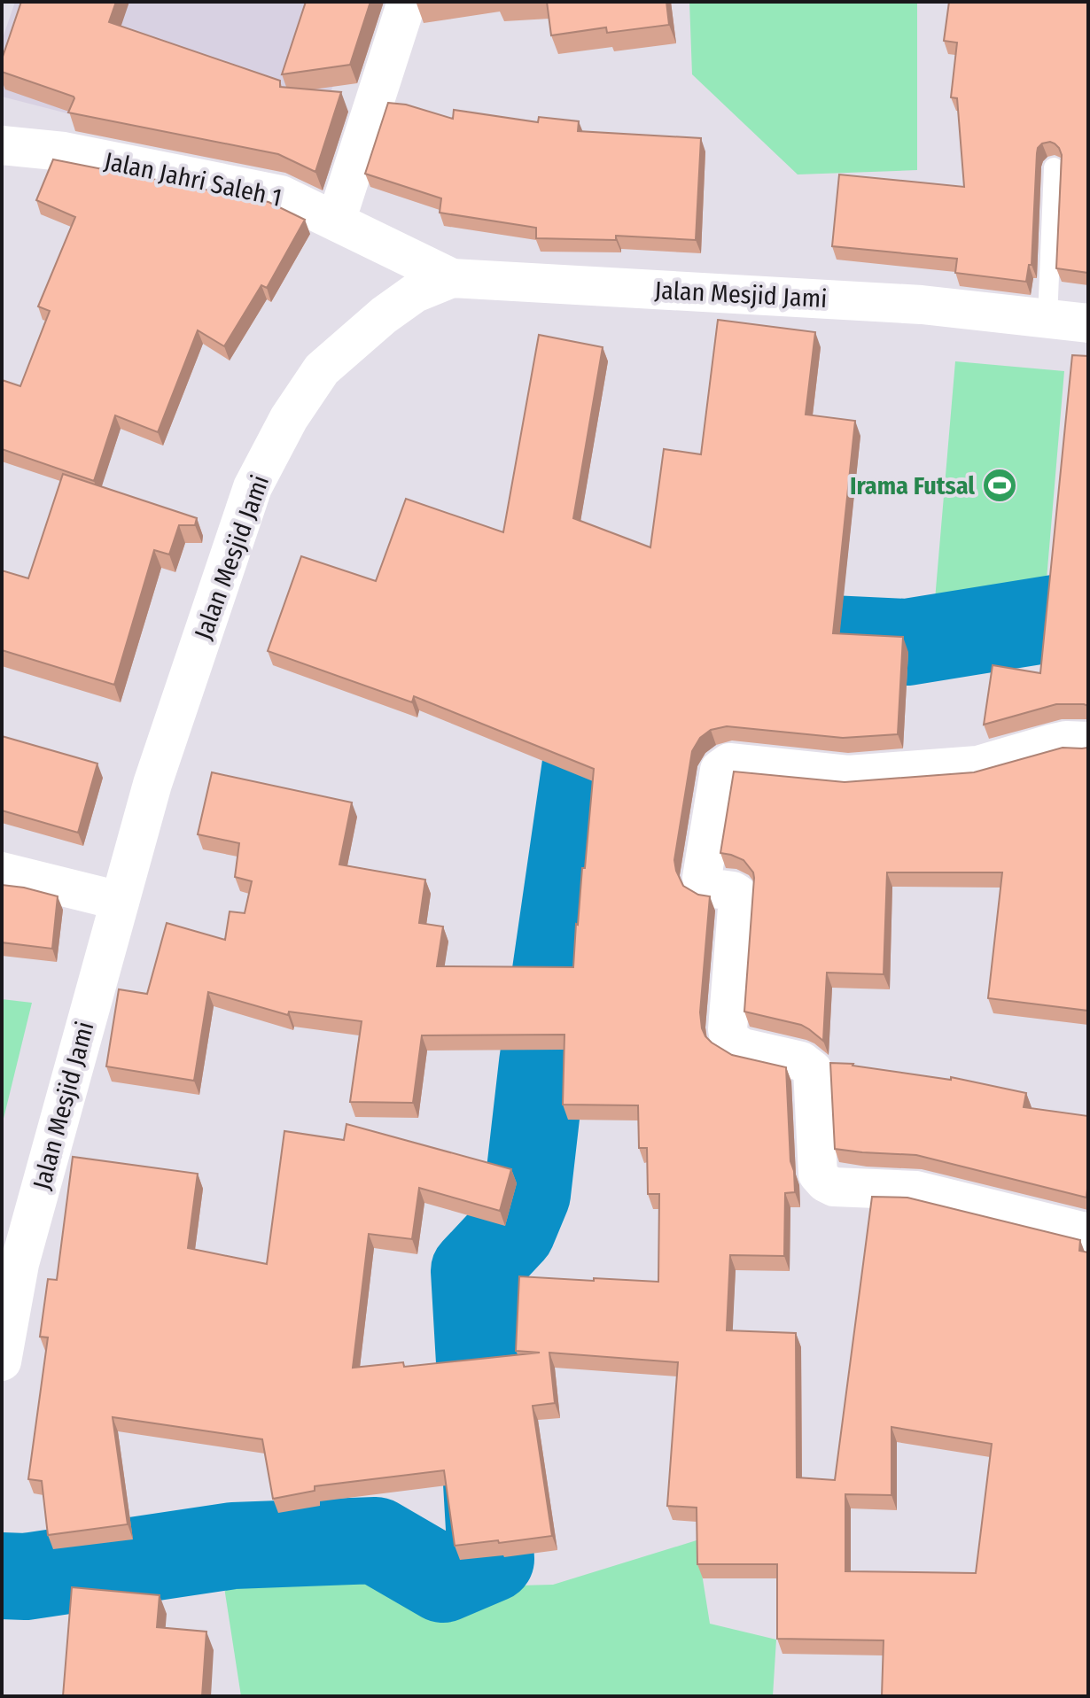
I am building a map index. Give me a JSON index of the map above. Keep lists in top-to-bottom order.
{
  "streets": {
    "street": ["Jalan Jahri Saleh 1", "Jalan Mesjid Jami"]
  },
  "crossings": [
    ["Jalan Jahri Saleh 1", "Jalan Mesjid Jami"]
  ],
  "places": {
    "sports": ["Irama Futsal"]
  }
}
